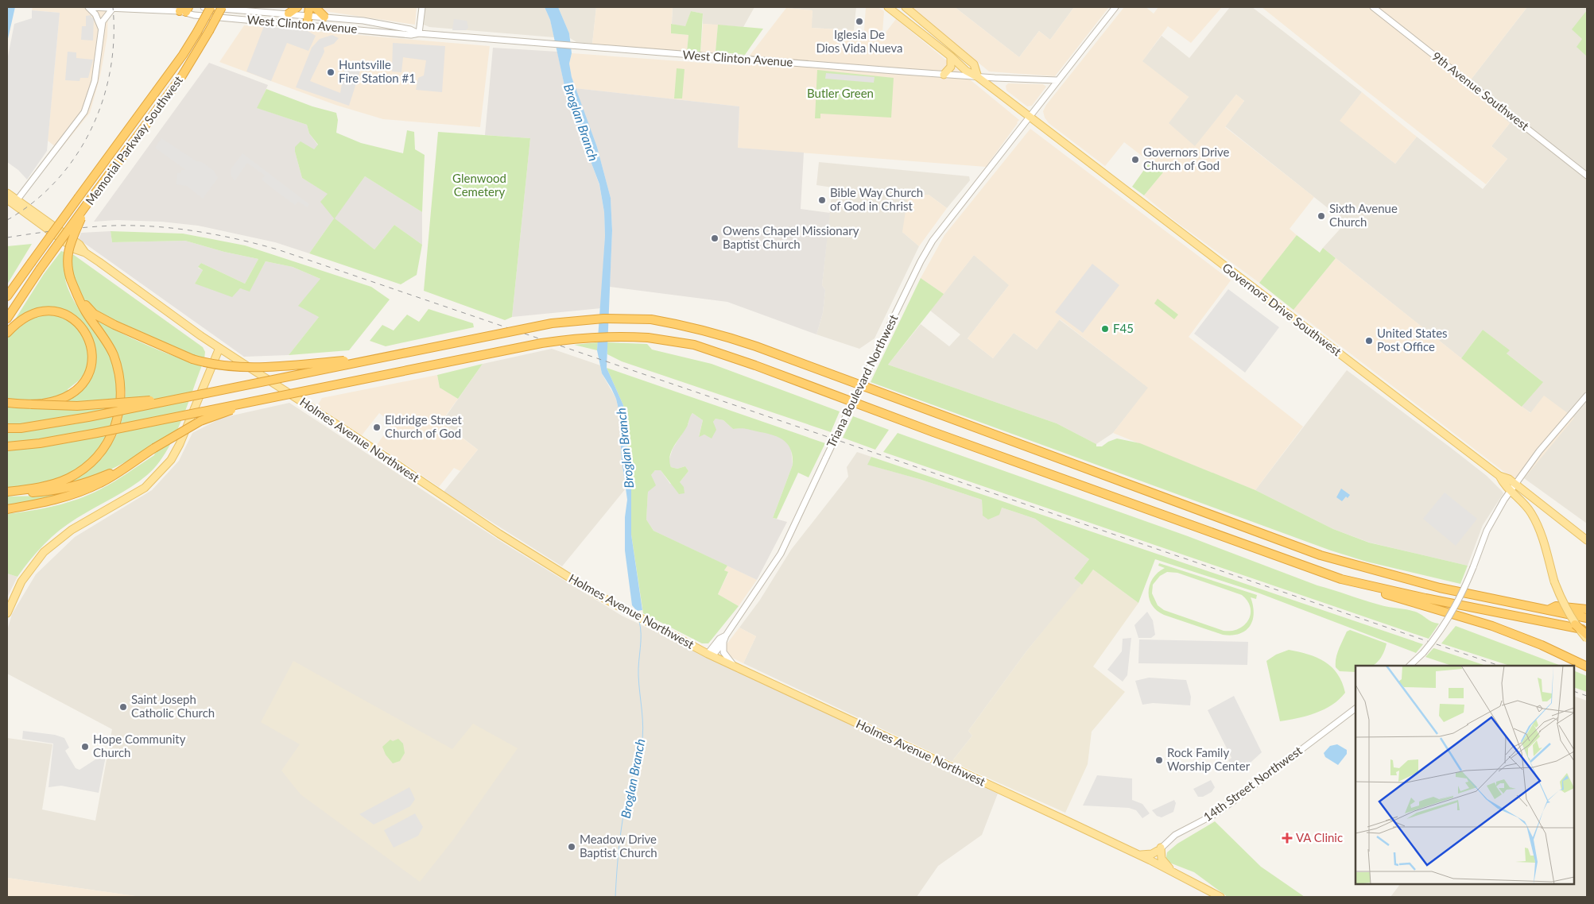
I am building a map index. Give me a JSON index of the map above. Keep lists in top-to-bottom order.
{
  "streets": {
    "highway": ["Memorial Parkway Southwest"],
    "main road": ["Governors Drive Southwest", "Holmes Avenue Northwest"],
    "street": [
      "West Clinton Avenue",
      "9th Avenue Southwest",
      "Triana Boulevard Northwest",
      "14th Street Northwest"
    ]
  },
  "crossings": [
    ["West Clinton Avenue", "Memorial Parkway Southwest"],
    ["West Clinton Avenue", "Governors Drive Southwest"],
    ["West Clinton Avenue", "Triana Boulevard Northwest"],
    ["Governors Drive Southwest", "Triana Boulevard Northwest"],
    ["Triana Boulevard Northwest", "Holmes Avenue Northwest"],
    ["Holmes Avenue Northwest", "14th Street Northwest"]
  ],
  "water": ["Broglan Branch"],
  "parks": ["Butler Green", "Glenwood Cemetery"],
  "places": {
    "other": [
      "Iglesia De Dios Vida Nueva",
      "Huntsville Fire Station #1",
      "Governors Drive Church of God",
      "Bible Way Church of God in Christ",
      "Sixth Avenue Church",
      "Owens Chapel Missionary Baptist Church",
      "F45",
      "United States Post Office",
      "Eldridge Street Church of God",
      "Saint Joseph Catholic Church",
      "Hope Community Church",
      "Rock Family Worship Center",
      "Meadow Drive Baptist Church"
    ],
    "health": ["VA Clinic"]
  }
}
